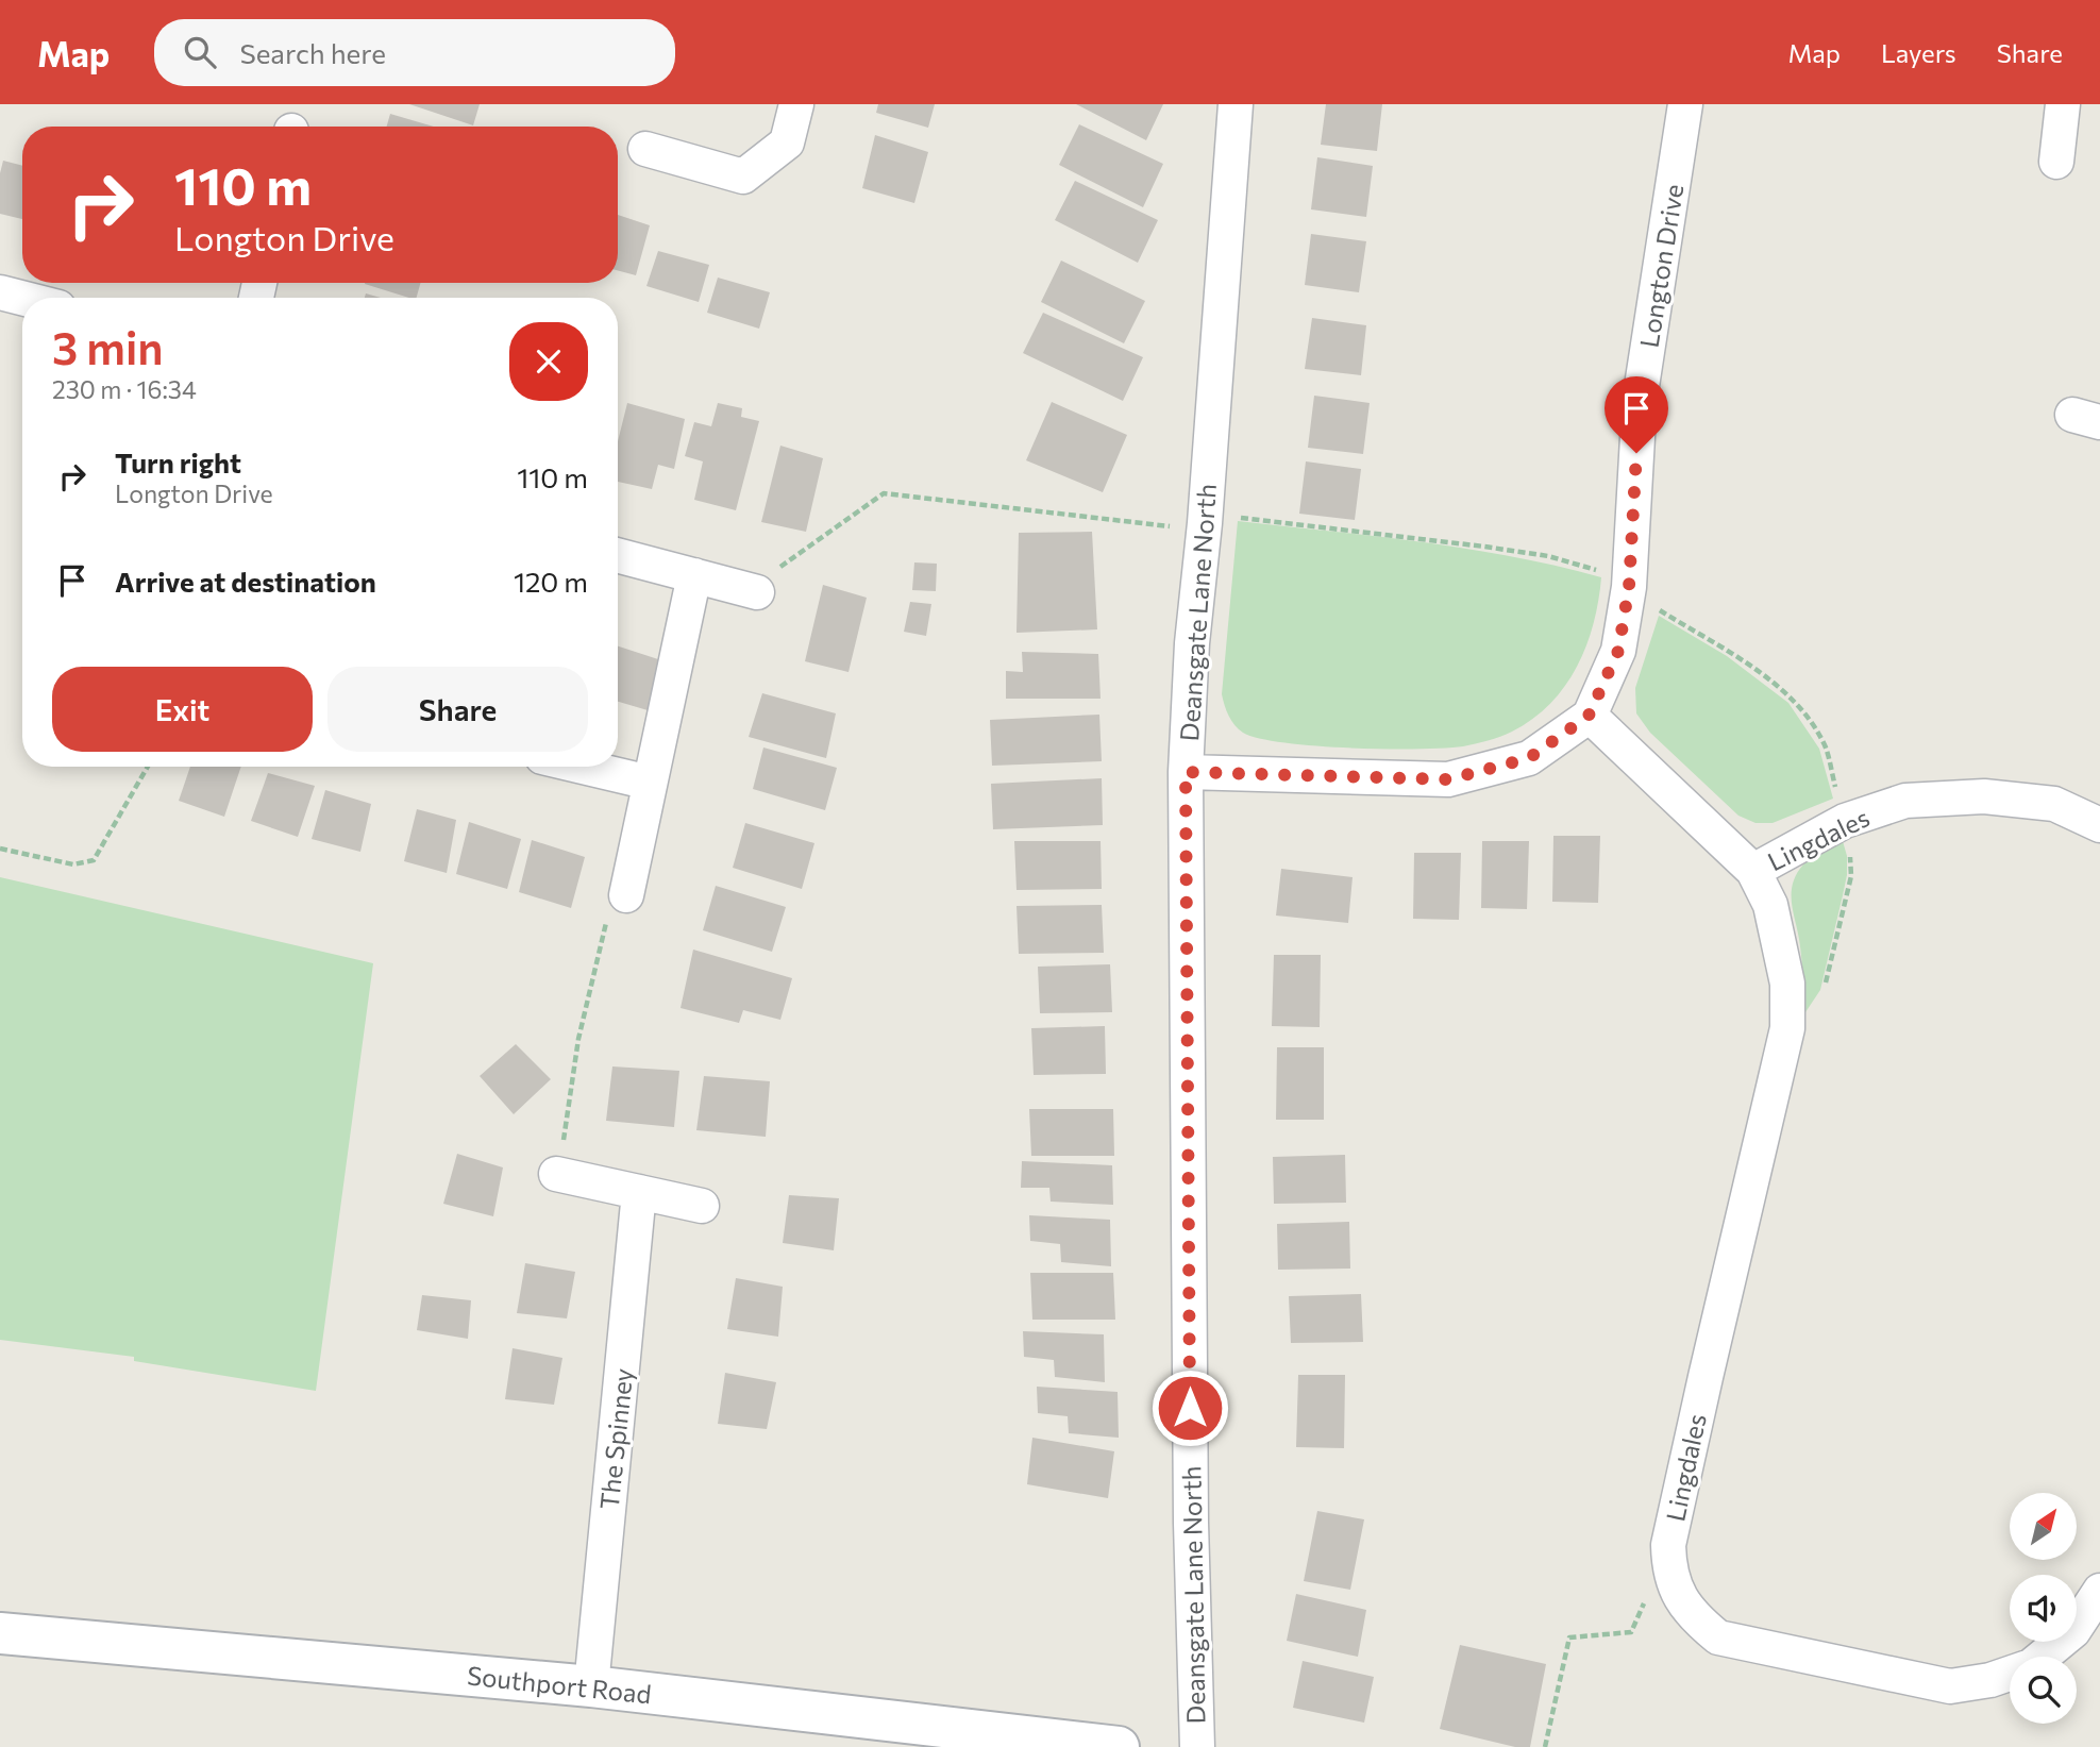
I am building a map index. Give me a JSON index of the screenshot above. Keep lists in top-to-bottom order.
{
  "streets": {
    "main road": ["Southport Road"],
    "street": [
      "Longton Drive",
      "Deansgate Lane North",
      "Lingdales",
      "The Spinney"
    ]
  },
  "crossings": [
    ["Longton Drive", "Deansgate Lane North"],
    ["Longton Drive", "Lingdales"],
    ["The Spinney", "Southport Road"]
  ],
  "north": "top right",
  "page": {
    "header": "Map",
    "search": "Search here",
    "nav": ["Map", "Layers", "Share"],
    "turn": ["110 m", "Longton Drive"],
    "heading": ["3 min", "230 m · 16:34"],
    "list": [
      {
        "name": "Turn right",
        "note": "Longton Drive",
        "value": "110 m"
      },
      {
        "name": "Arrive at destination",
        "value": "120 m"
      }
    ],
    "buttons": ["Exit", "Share"]
  }
}
